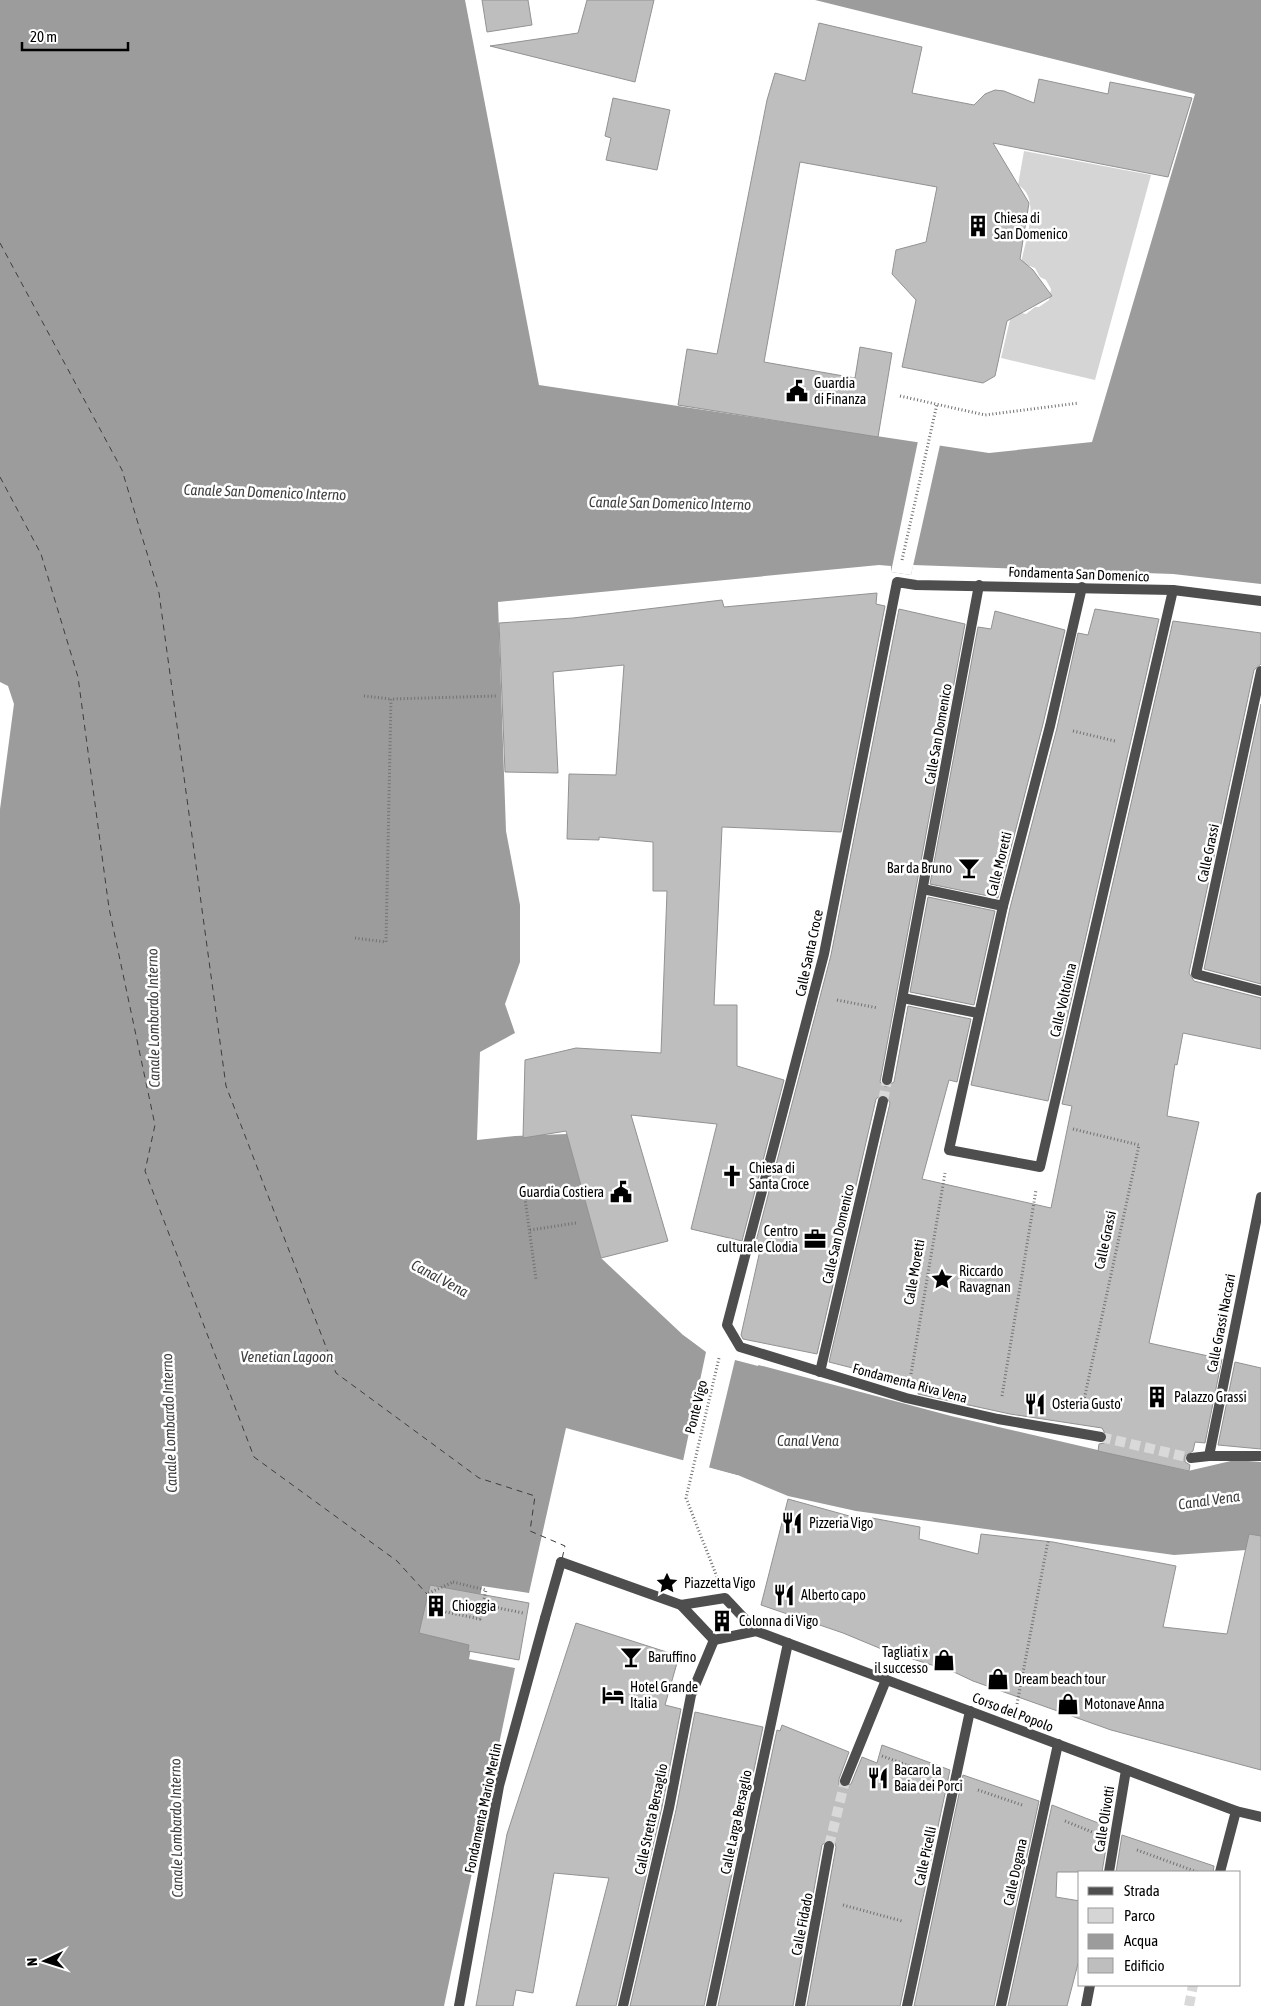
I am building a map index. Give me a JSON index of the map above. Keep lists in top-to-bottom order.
{
  "streets": {
    "street": [
      "Fondamenta San Domenico",
      "Calle San Domenico",
      "Calle Grassi",
      "Calle Moretti",
      "Calle Santa Croce",
      "Calle Voltolina",
      "Calle Grassi Naccari",
      "Fondamenta Riva Vena",
      "Corso del Popolo",
      "Fondamenta Mario Merlin",
      "Calle Stretta Bersaglio",
      "Calle Olivotti",
      "Calle Larga Bersaglio",
      "Calle Picelli",
      "Calle Dogana",
      "Calle Fidado"
    ],
    "path": ["Ponte Vigo"]
  },
  "crossings": [
    ["Fondamenta San Domenico", "Calle San Domenico"],
    ["Fondamenta San Domenico", "Calle Moretti"],
    ["Fondamenta San Domenico", "Calle Santa Croce"],
    ["Fondamenta San Domenico", "Calle Voltolina"],
    ["Calle San Domenico", "Fondamenta Riva Vena"],
    ["Calle Grassi", "Calle Voltolina"],
    ["Calle Grassi", "Fondamenta Riva Vena"],
    ["Calle Moretti", "Fondamenta Riva Vena"],
    ["Calle Santa Croce", "Fondamenta Riva Vena"],
    ["Ponte Vigo", "Corso del Popolo"],
    ["Corso del Popolo", "Calle Olivotti"],
    ["Corso del Popolo", "Calle Larga Bersaglio"],
    ["Corso del Popolo", "Calle Picelli"],
    ["Corso del Popolo", "Calle Dogana"]
  ],
  "water": [
    "Canale San Domenico Interno",
    "Canale Lombardo Interno",
    "Canal Vena",
    "Venetian Lagoon"
  ],
  "places": {
    "building": [
      "Chiesa di San Domenico",
      "Palazzo Grassi",
      "Chioggia",
      "Colonna di Vigo"
    ],
    "public building": ["Guardia di Finanza", "Guardia Costiera"],
    "bar": ["Bar da Bruno", "Baruffino"],
    "church": ["Chiesa di Santa Croce"],
    "office": ["Centro culturale Clodia"],
    "place": ["Riccardo Ravagnan", "Piazzetta Vigo"],
    "restaurant": [
      "Osteria Gusto'",
      "Pizzeria Vigo",
      "Alberto capo",
      "Bacaro la Baia dei Porci"
    ],
    "shop": ["Tagliati x il successo", "Dream beach tour", "Motonave Anna"],
    "hotel": ["Hotel Grande Italia"]
  },
  "legend": [
    "Strada",
    "Parco",
    "Acqua",
    "Edificio"
  ],
  "scale_bar": "20 m",
  "north": "left"
}
